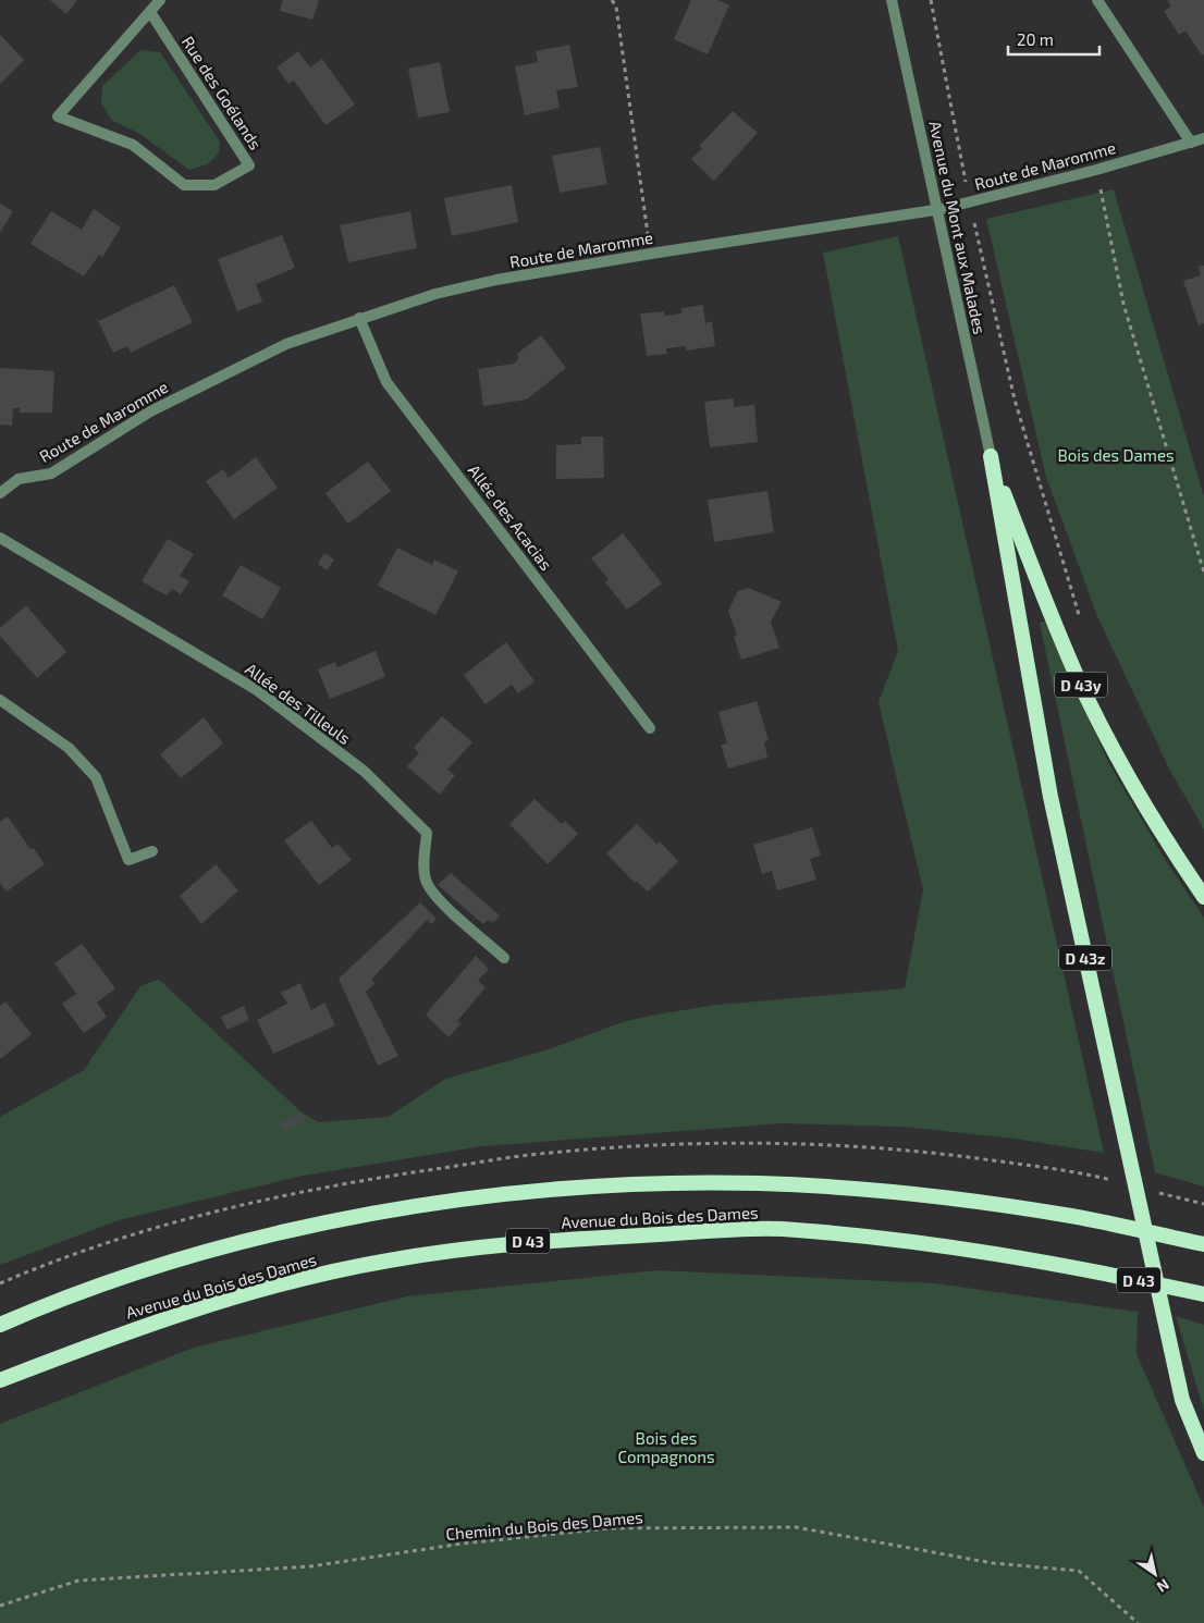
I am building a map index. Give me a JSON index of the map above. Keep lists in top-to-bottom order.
{
  "streets": {
    "highway": [
      "D 43y",
      "D 43z",
      "Avenue du Bois des Dames",
      "D 43"
    ],
    "street": [
      "Rue des Goélands",
      "Route de Maromme",
      "Avenue du Mont aux Malades",
      "Allée des Acacias",
      "Allée des Tilleuls"
    ],
    "path": ["Chemin du Bois des Dames"]
  },
  "crossings": [
    ["Route de Maromme", "Allée des Acacias"],
    ["Avenue du Mont aux Malades", "D 43y"],
    ["Avenue du Mont aux Malades", "D 43z"],
    ["D 43y", "D 43z"]
  ],
  "parks": ["Bois des Dames", "Bois des Compagnons"],
  "scale_bar": "20 m",
  "north": "bottom right"
}
